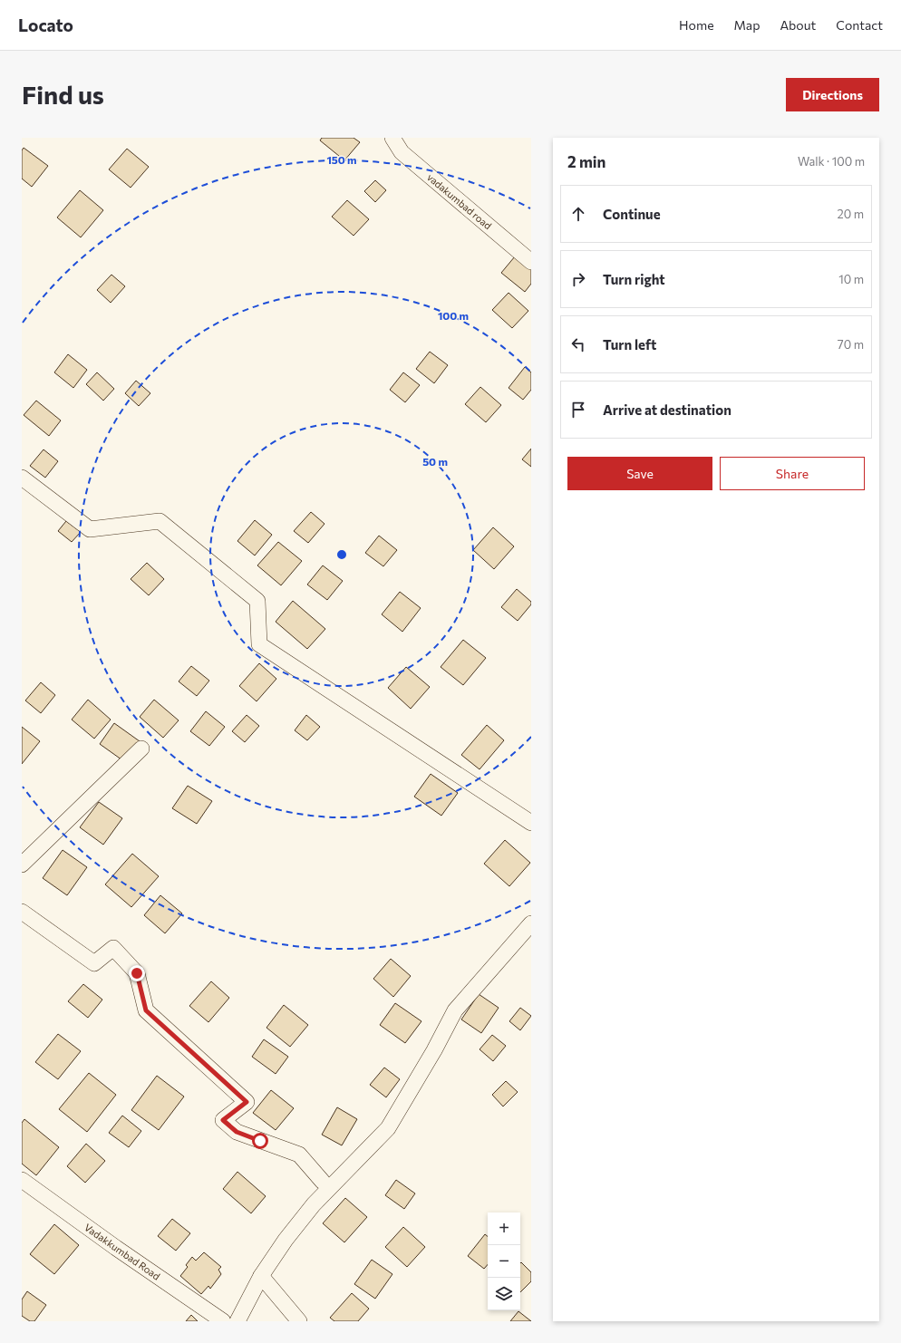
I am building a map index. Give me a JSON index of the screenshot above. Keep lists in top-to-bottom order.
{
  "streets": {
    "street": ["vadakumbad road", "Vadakkumbad Road"]
  },
  "page": {
    "header": "Locato",
    "nav": [
      "Home",
      "Map",
      "About",
      "Contact"
    ],
    "buttons": [
      "Directions",
      ["Save", "Share"]
    ],
    "title": "Find us",
    "heading": ["2 min", "Walk · 100 m"],
    "list": [
      ["Continue", "20 m"],
      ["Turn right", "10 m"],
      ["Turn left", "70 m"],
      "Arrive at destination"
    ],
    "map_buttons": ["+", "−"]
  },
  "rings": ["150 m", "100 m", "50 m"]
}
